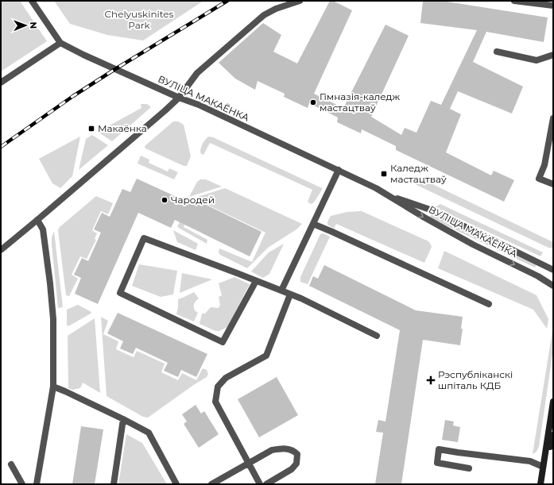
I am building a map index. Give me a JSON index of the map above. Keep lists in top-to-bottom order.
{
  "streets": {
    "street": ["ВУЛІЦА МАКАЁНКА"]
  },
  "parks": ["Chelyuskinites Park"],
  "places": {
    "other": ["Гімназія-каледж мастацтваў", "Чародей"],
    "transit": ["Макаёнка", "Каледж мастацтваў"],
    "health": ["Рэспубліканскі шпіталь КДБ"]
  },
  "north": "right"
}
